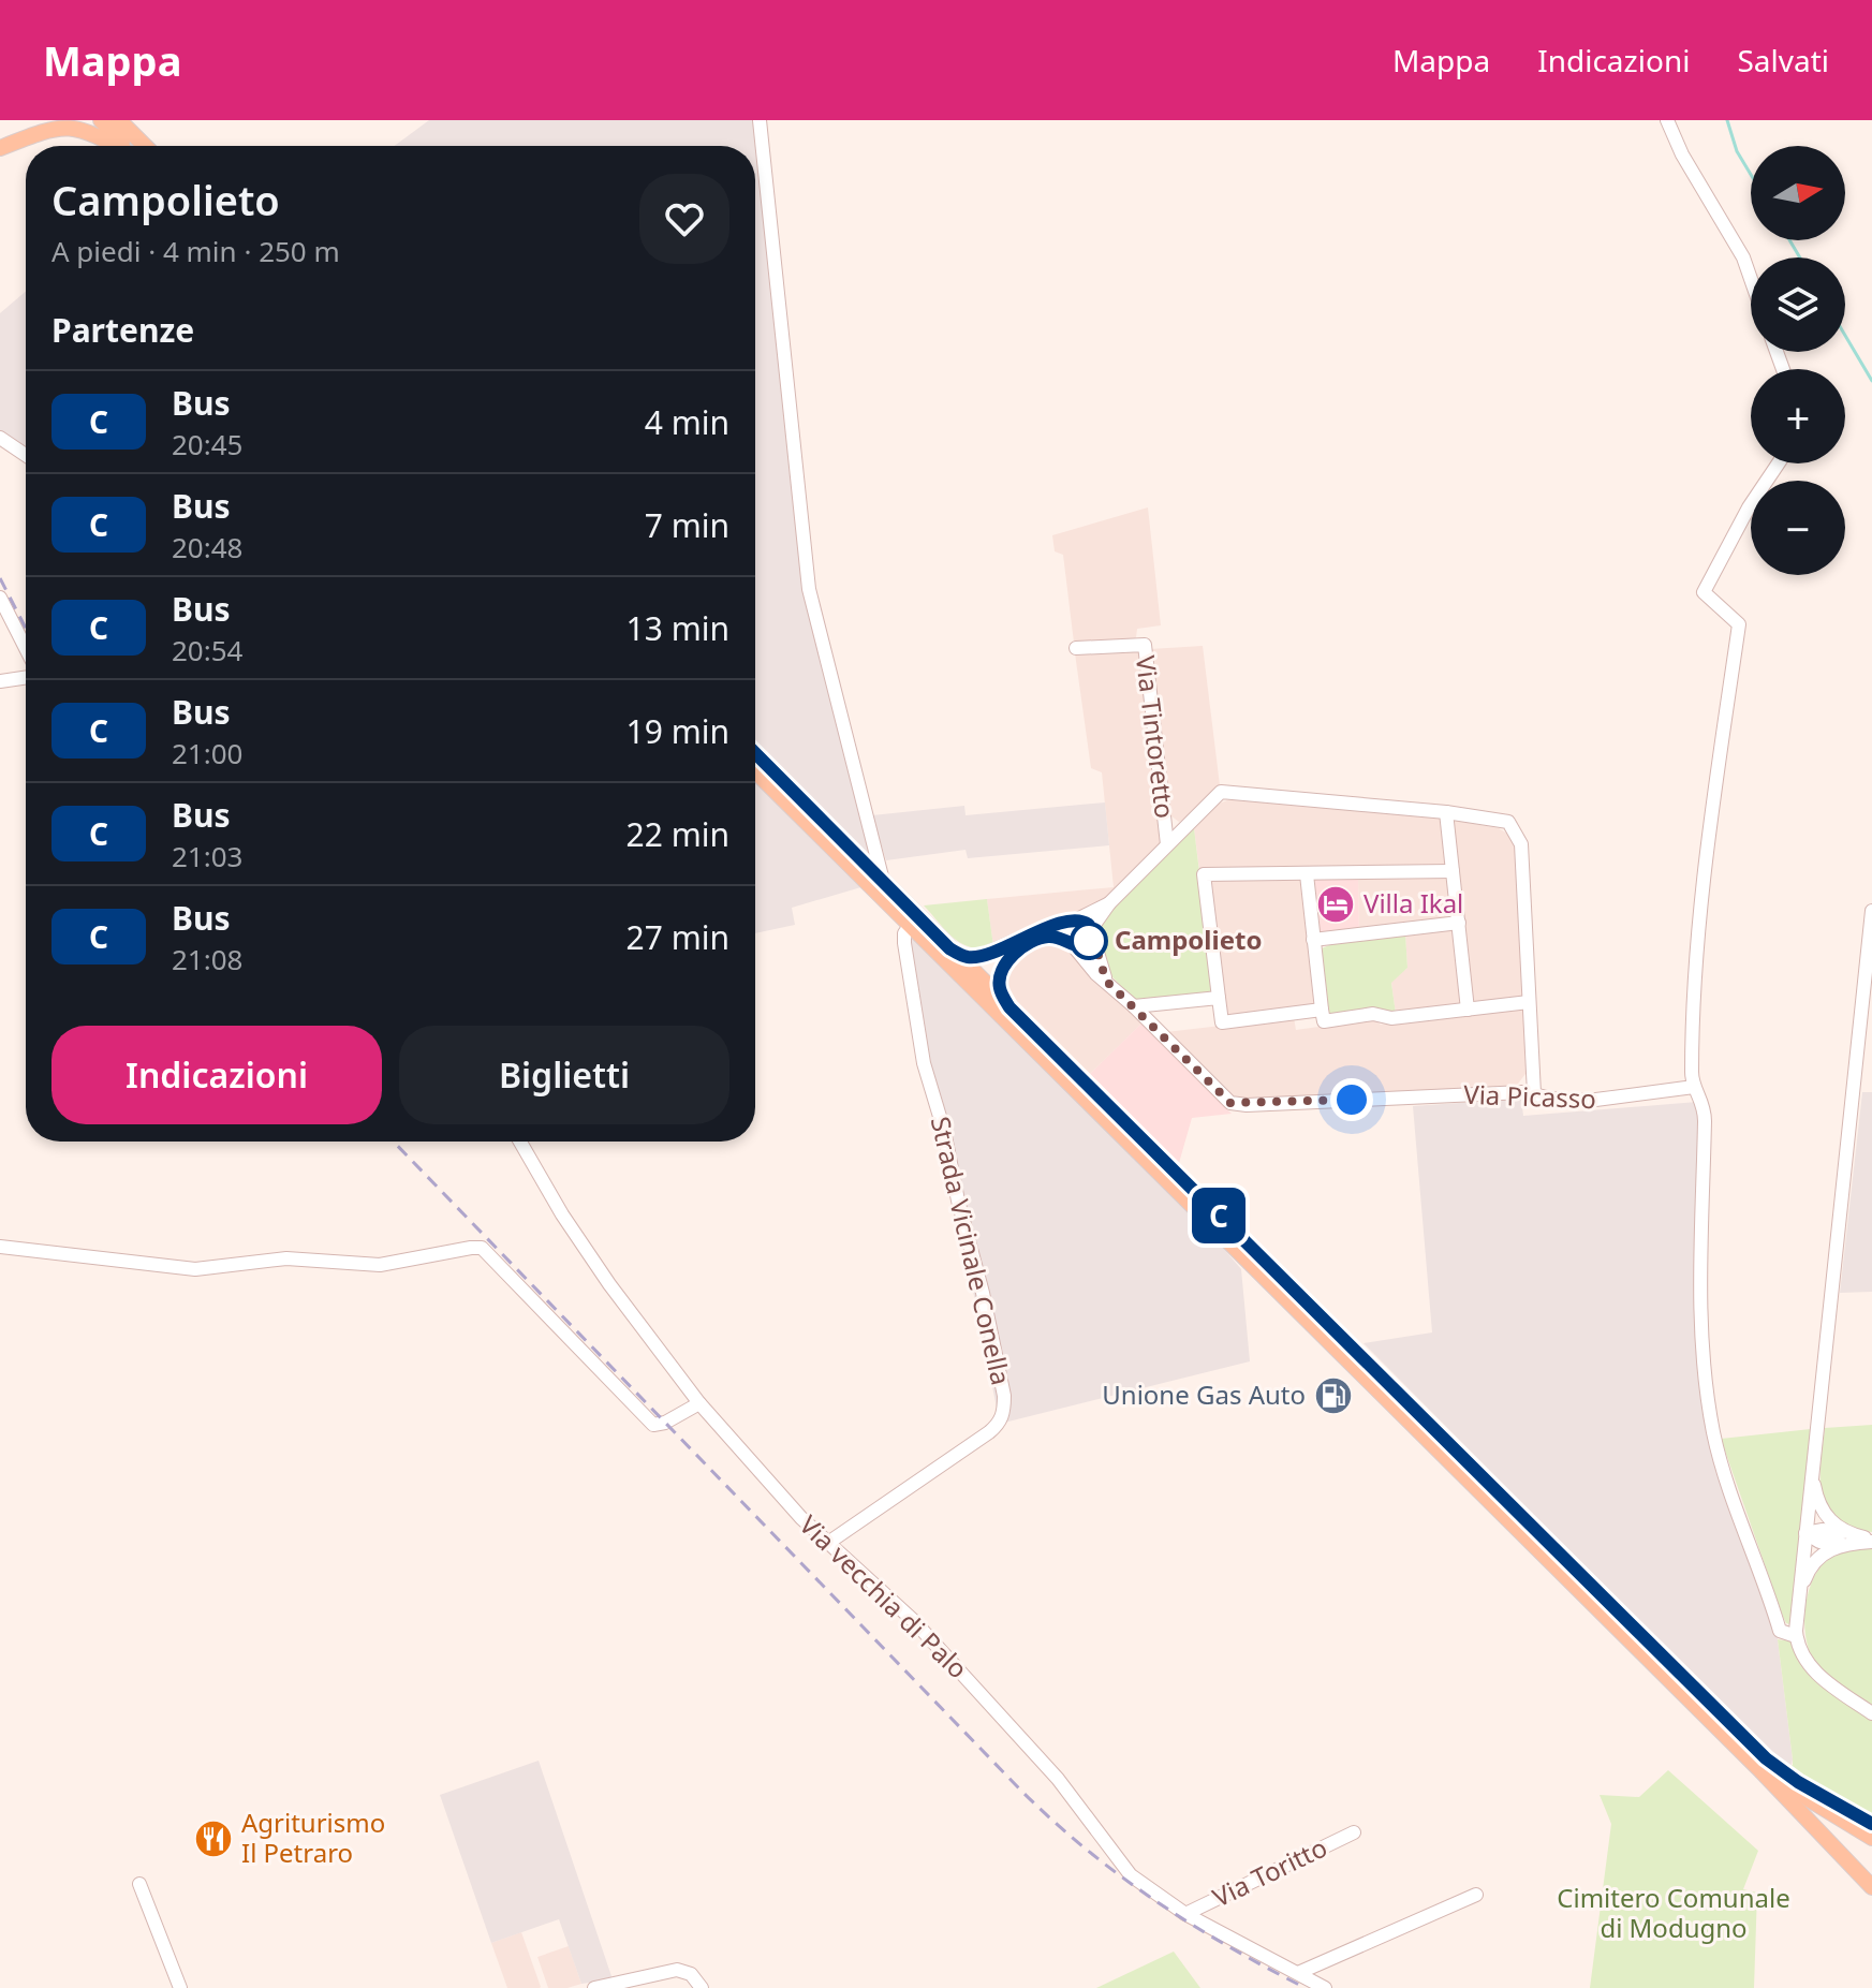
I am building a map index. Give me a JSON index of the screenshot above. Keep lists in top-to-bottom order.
{
  "streets": {
    "street": [
      "Via Tintoretto",
      "Via Picasso",
      "Strada Vicinale Conella",
      "Via vecchia di Palo",
      "Via Toritto"
    ]
  },
  "crossings": [
    ["Strada Vicinale Conella", "Via vecchia di Palo"],
    ["Via vecchia di Palo", "Via Toritto"]
  ],
  "parks": ["Cimitero Comunale di Modugno"],
  "places": {
    "hotel": ["Villa Ikal"],
    "other": ["Campolieto"],
    "fuel station": ["Unione Gas Auto"],
    "restaurant": ["Agriturismo Il Petraro"]
  },
  "lines": ["bus line C"],
  "north": "right",
  "page": {
    "header": "Mappa",
    "nav": ["Mappa", "Indicazioni", "Salvati"],
    "on_map": "C",
    "map_buttons": ["+", "−"],
    "heading": [
      ["Campolieto", "A piedi · 4 min · 250 m"],
      "Partenze"
    ],
    "list": [
      {
        "mark": "C",
        "name": "Bus",
        "note": "20:45",
        "value": "4 min"
      },
      {
        "mark": "C",
        "name": "Bus",
        "note": "20:48",
        "value": "7 min"
      },
      {
        "mark": "C",
        "name": "Bus",
        "note": "20:54",
        "value": "13 min"
      },
      {
        "mark": "C",
        "name": "Bus",
        "note": "21:00",
        "value": "19 min"
      },
      {
        "mark": "C",
        "name": "Bus",
        "note": "21:03",
        "value": "22 min"
      },
      {
        "mark": "C",
        "name": "Bus",
        "note": "21:08",
        "value": "27 min"
      }
    ],
    "buttons": ["Indicazioni", "Biglietti"]
  }
}
